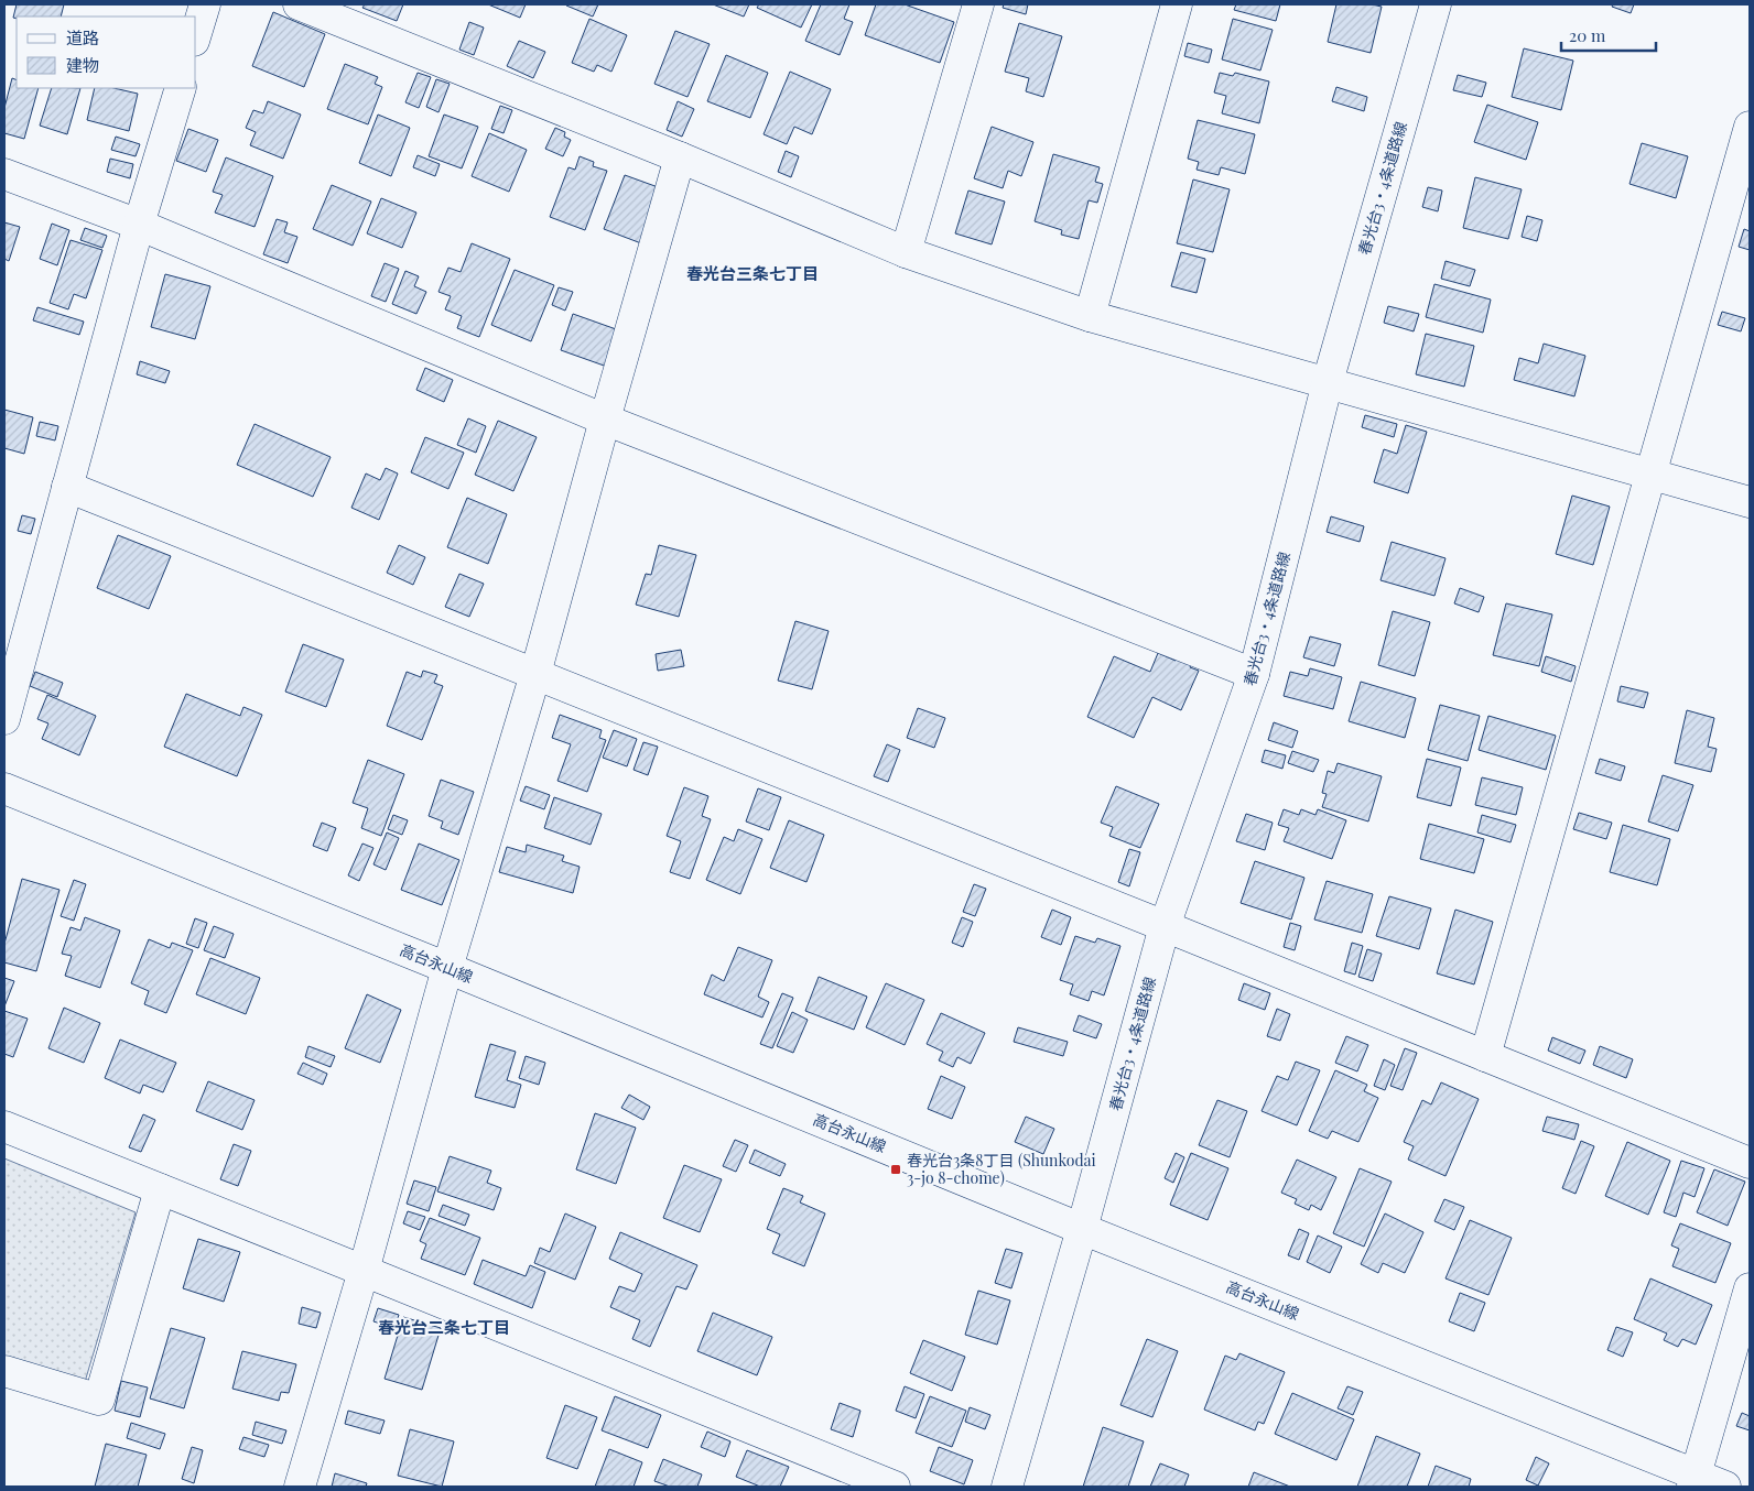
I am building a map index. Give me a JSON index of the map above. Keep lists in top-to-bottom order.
{
  "streets": {
    "street": ["春光台3・4条道路線", "高台永山線"]
  },
  "crossings": [
    ["春光台3・4条道路線", "高台永山線"]
  ],
  "districts": ["春光台三条七丁目", "春光台二条七丁目"],
  "places": {
    "transit": ["春光台3条8丁目 (Shunkodai 3-jo 8-chome)"]
  },
  "legend": ["道路", "建物"],
  "scale_bar": "20 m"
}
